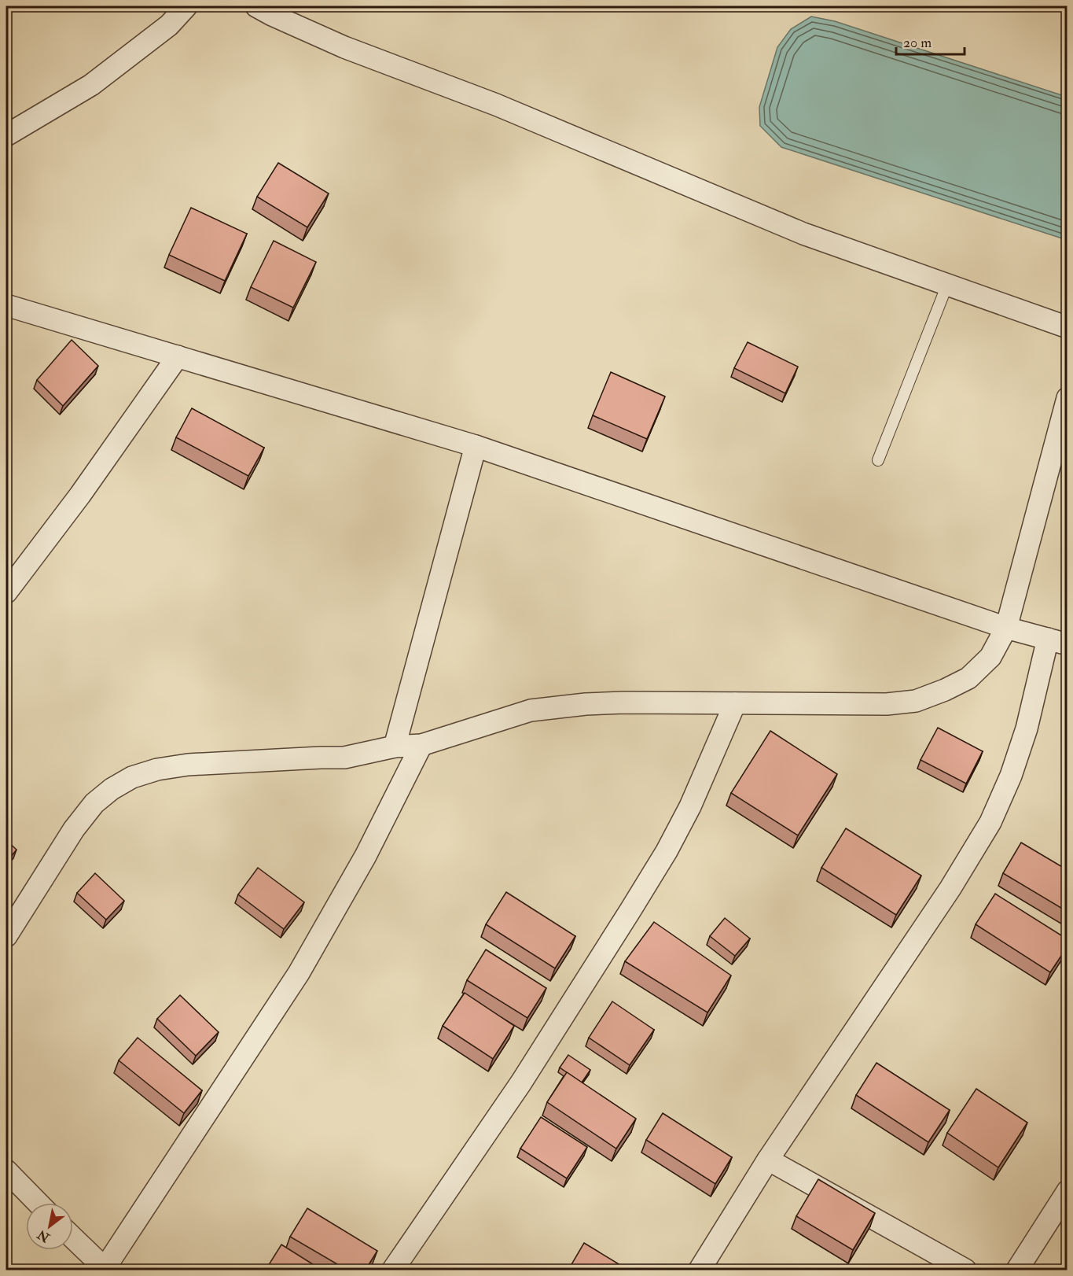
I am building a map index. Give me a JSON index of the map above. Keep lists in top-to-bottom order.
{
  "scale_bar": "20 m",
  "north": "bottom left"
}
